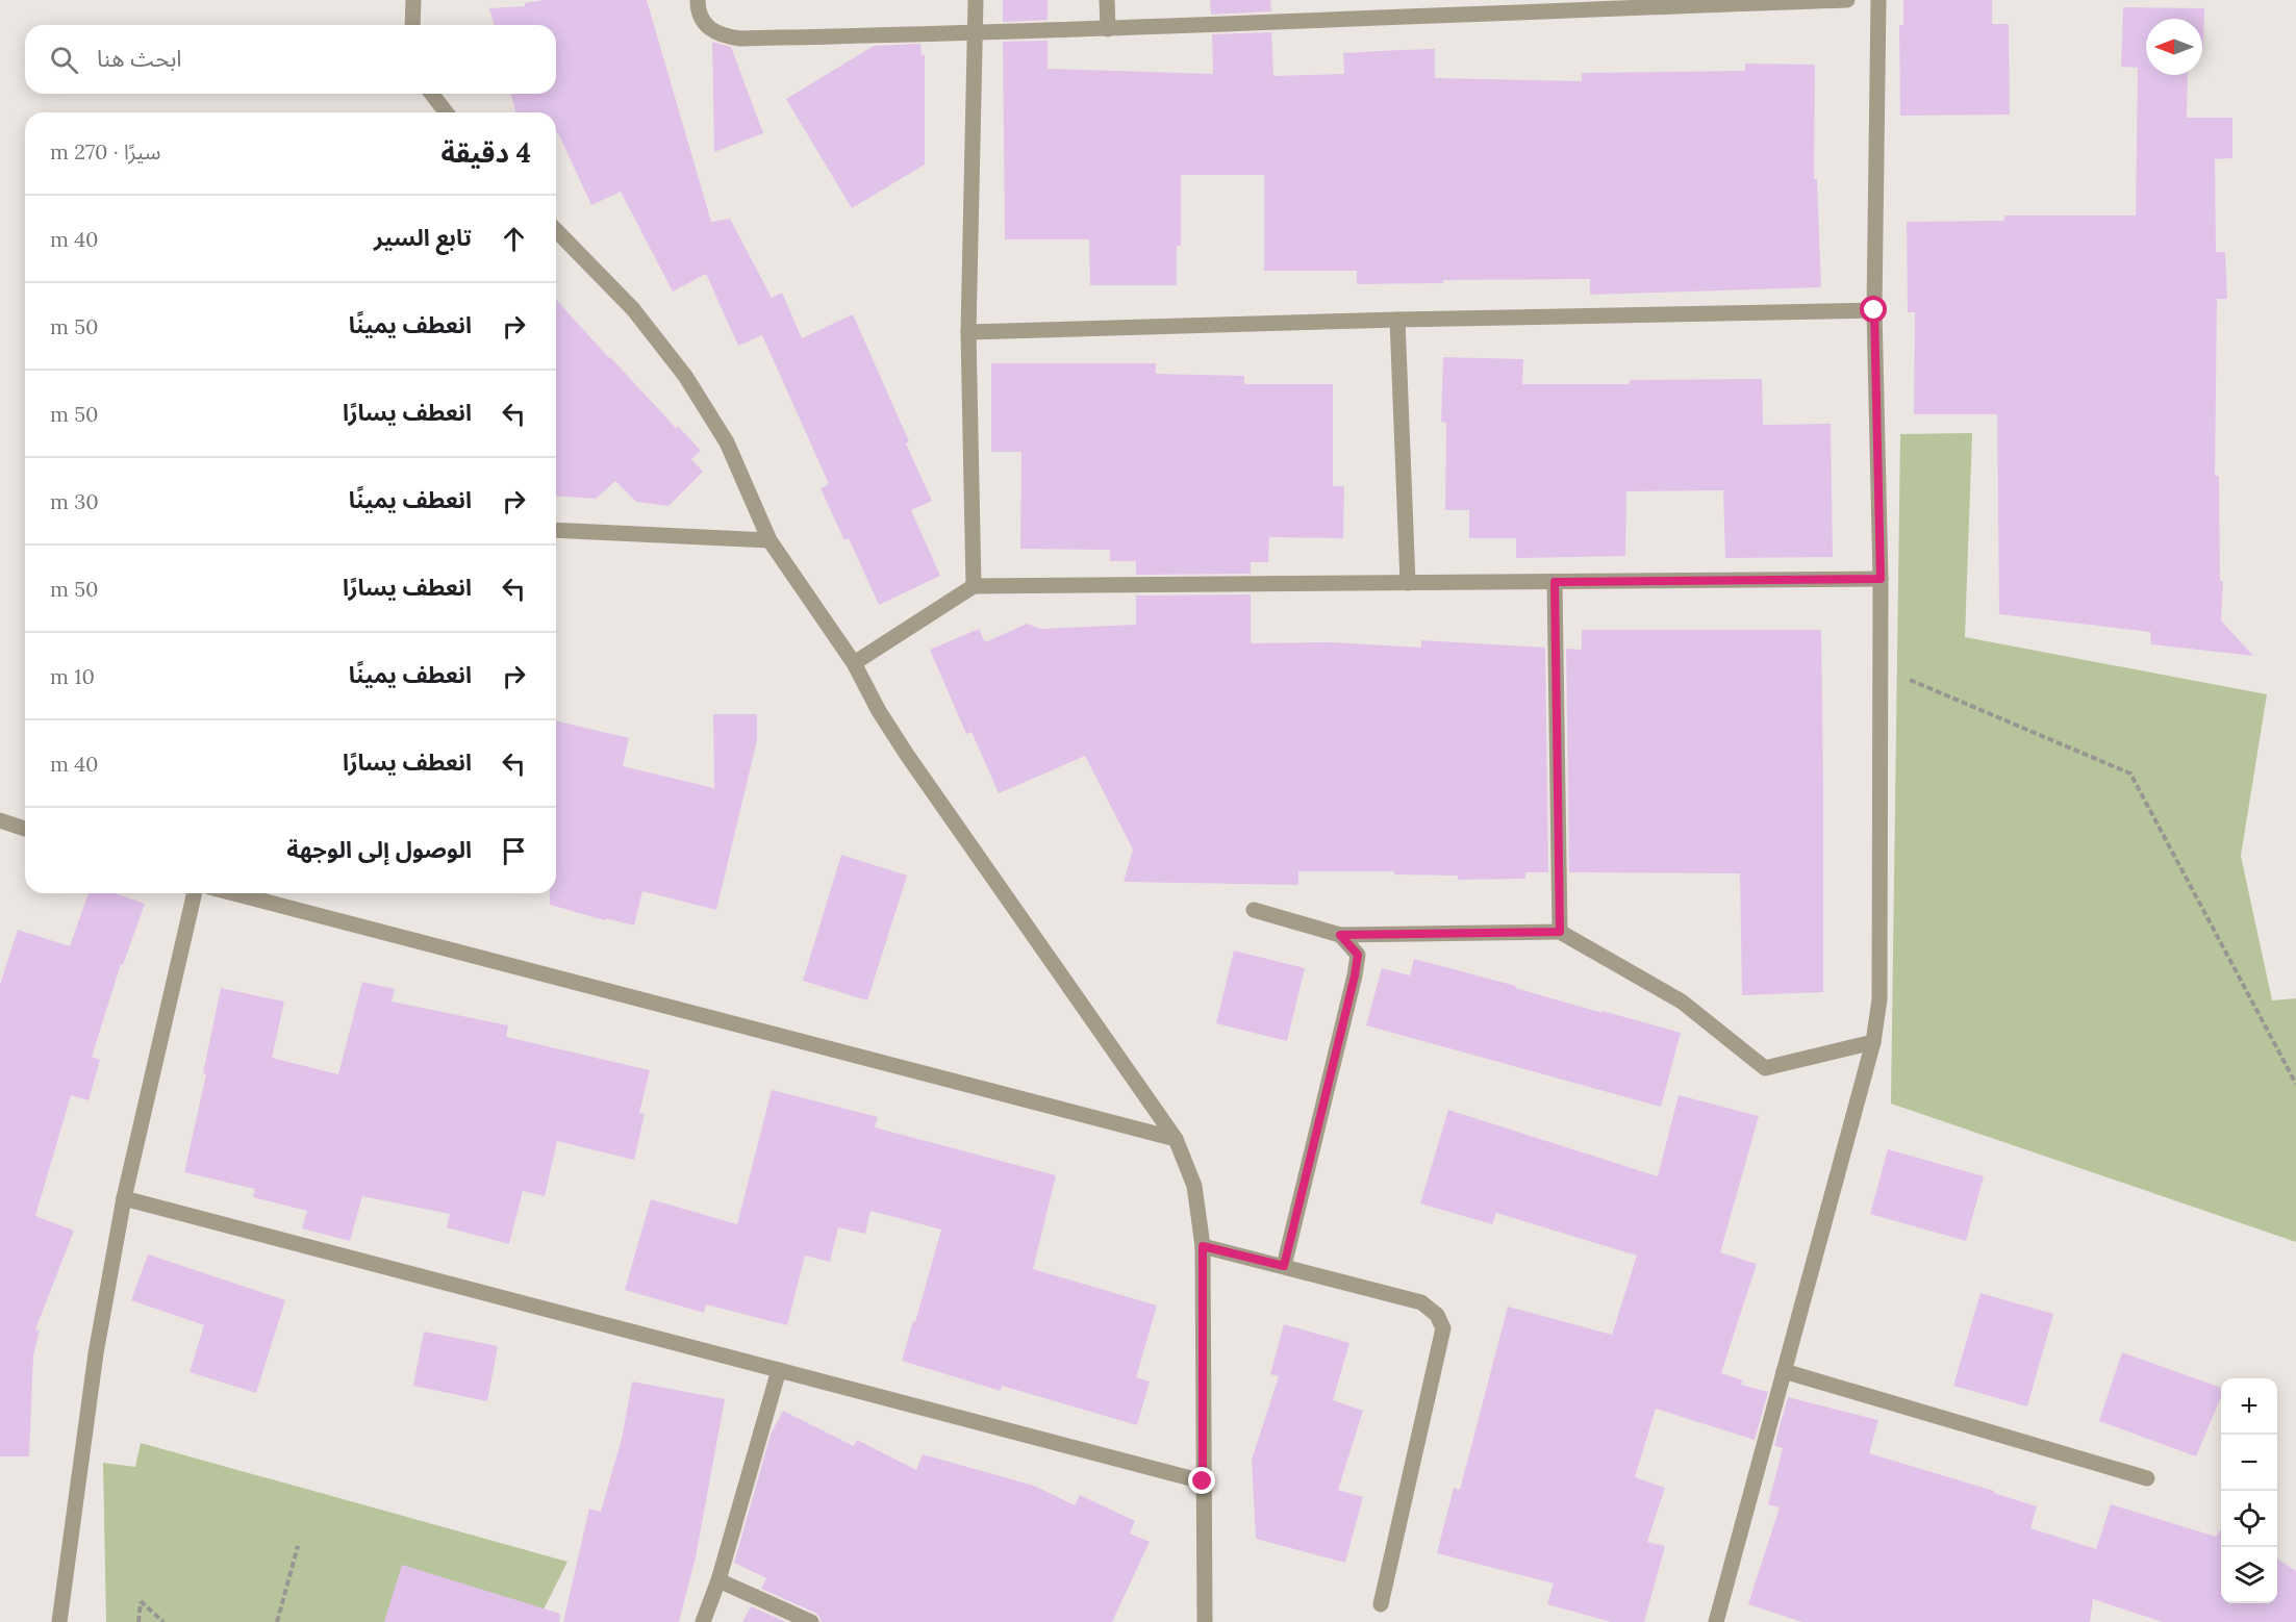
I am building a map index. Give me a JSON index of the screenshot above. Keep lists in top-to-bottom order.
{
  "north": "left",
  "page": {
    "search": "ابحث هنا",
    "heading": ["4 دقيقة", "سيرًا · 270 m"],
    "list": [
      ["تابع السير", "40 m"],
      ["انعطف يمينًا", "50 m"],
      ["انعطف يسارًا", "50 m"],
      ["انعطف يمينًا", "30 m"],
      ["انعطف يسارًا", "50 m"],
      ["انعطف يمينًا", "10 m"],
      ["انعطف يسارًا", "40 m"],
      "الوصول إلى الوجهة"
    ],
    "map_buttons": ["+", "−"]
  }
}
